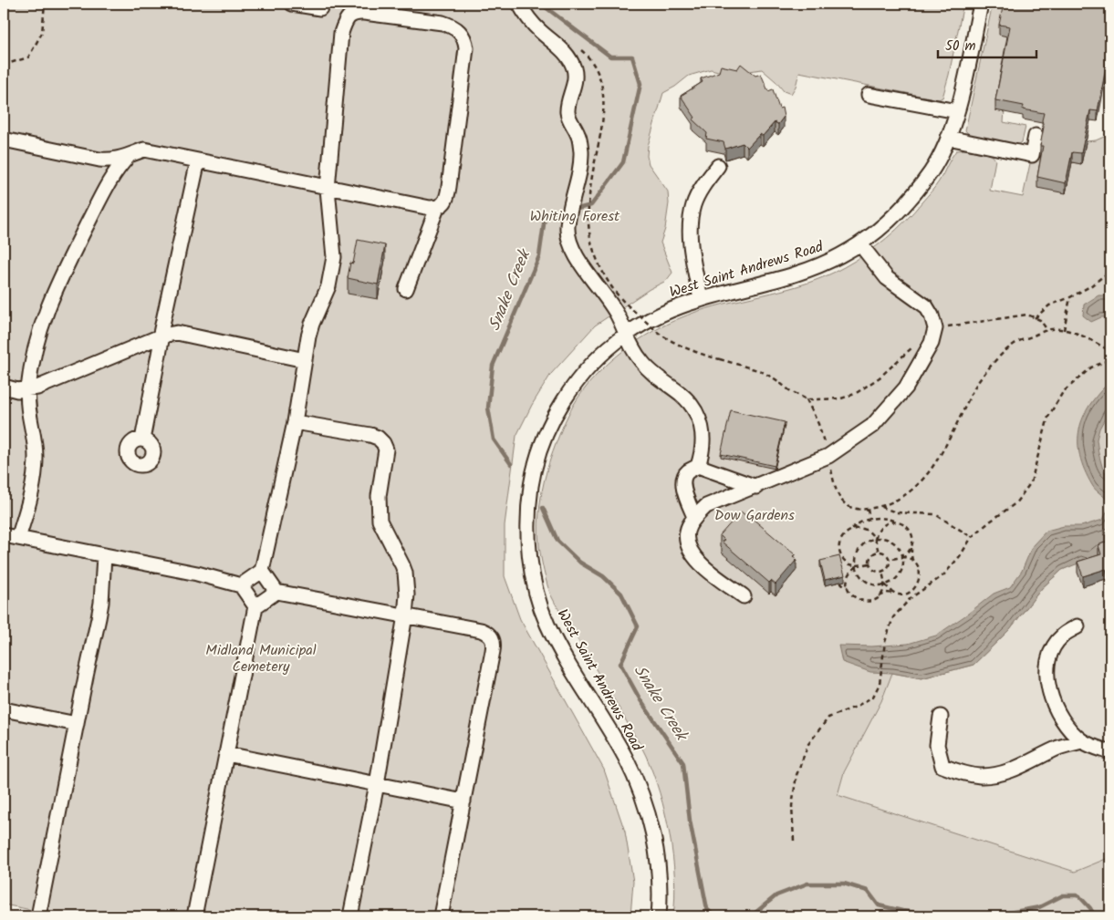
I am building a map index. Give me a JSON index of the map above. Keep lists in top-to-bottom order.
{
  "streets": {
    "street": ["West Saint Andrews Road"]
  },
  "water": ["Snake Creek"],
  "parks": ["Whiting Forest", "Dow Gardens", "Midland Municipal Cemetery"],
  "scale_bar": "50 m"
}
